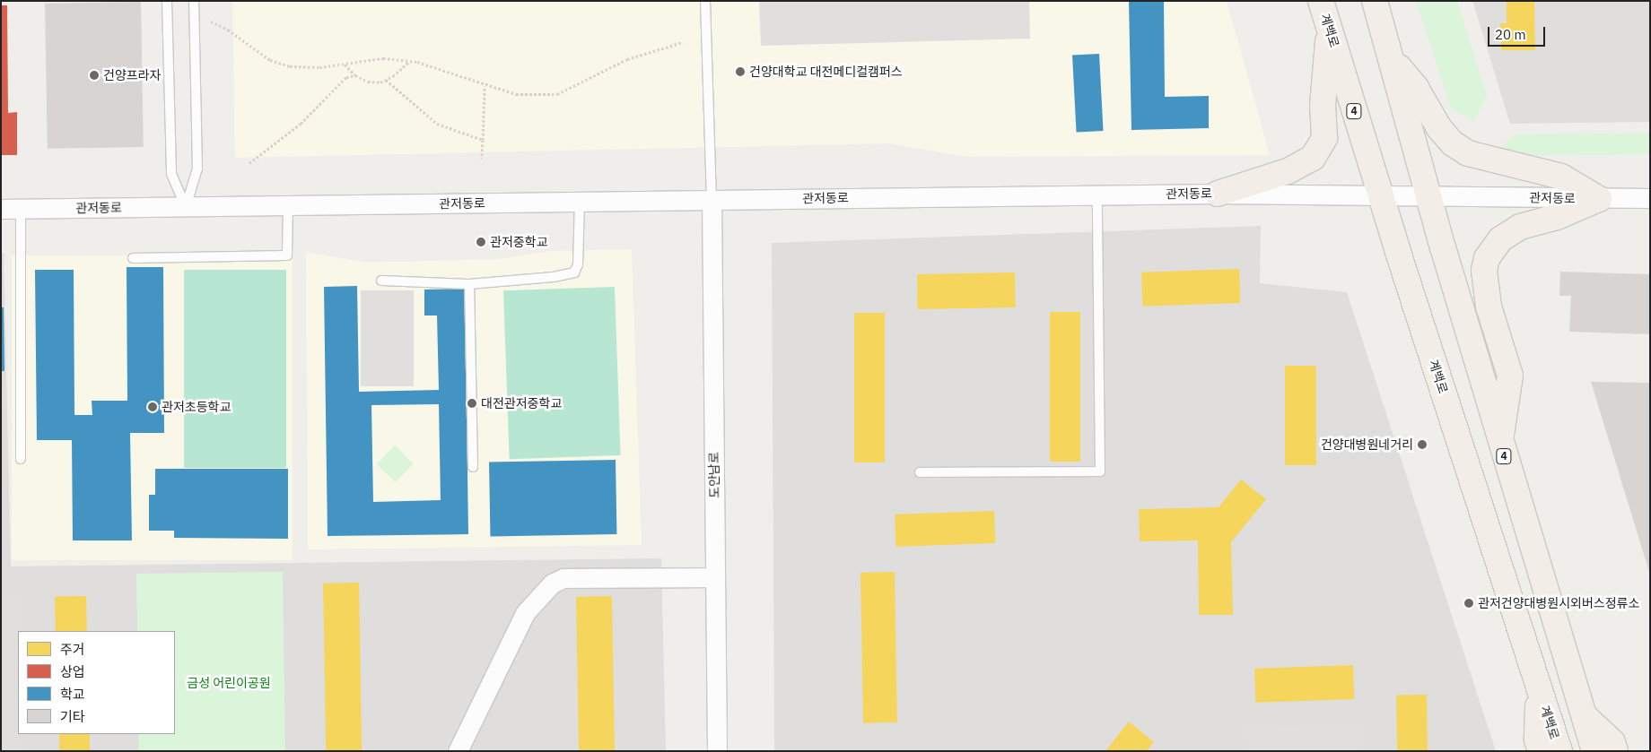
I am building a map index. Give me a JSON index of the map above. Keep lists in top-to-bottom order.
{
  "streets": {
    "main road": ["계백로", "4"],
    "street": ["관저동로", "도안남로"]
  },
  "crossings": [
    ["계백로", "관저동로"],
    ["4", "관저동로"],
    ["관저동로", "도안남로"]
  ],
  "parks": ["금성 어린이공원"],
  "places": [
    "건양대학교 대전메디컬캠퍼스",
    "건양프라자",
    "관저중학교",
    "대전관저중학교",
    "관저초등학교",
    "건양대병원네거리",
    "관저건양대병원시외버스정류소"
  ],
  "legend": [
    "주거",
    "상업",
    "학교",
    "기타"
  ],
  "scale_bar": "20 m"
}
